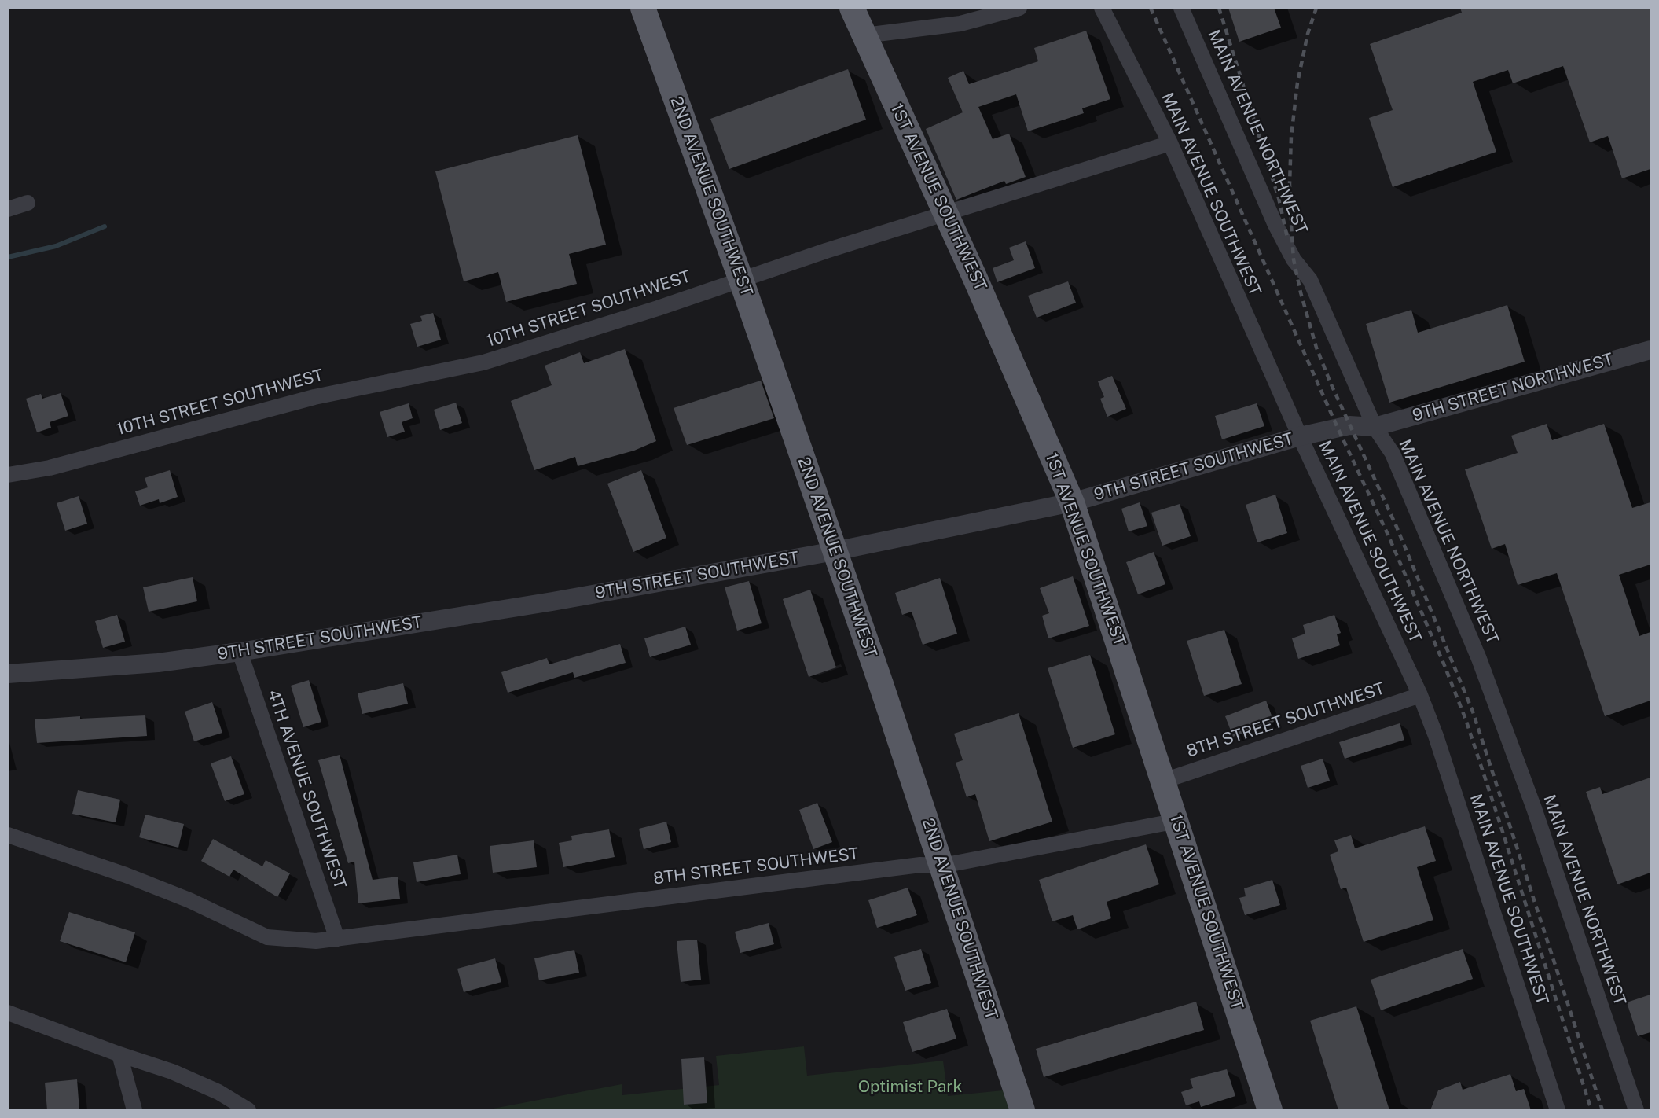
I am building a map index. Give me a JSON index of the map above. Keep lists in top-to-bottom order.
{
  "streets": {
    "main road": ["2ND AVENUE SOUTHWEST", "1ST AVENUE SOUTHWEST"],
    "street": [
      "MAIN AVENUE NORTHWEST",
      "MAIN AVENUE SOUTHWEST",
      "10TH STREET SOUTHWEST",
      "9TH STREET NORTHWEST",
      "9TH STREET SOUTHWEST",
      "8TH STREET SOUTHWEST",
      "4TH AVENUE SOUTHWEST"
    ]
  },
  "crossings": [
    ["MAIN AVENUE NORTHWEST", "9TH STREET NORTHWEST"],
    ["MAIN AVENUE NORTHWEST", "9TH STREET SOUTHWEST"],
    ["MAIN AVENUE SOUTHWEST", "10TH STREET SOUTHWEST"],
    ["MAIN AVENUE SOUTHWEST", "9TH STREET SOUTHWEST"],
    ["MAIN AVENUE SOUTHWEST", "8TH STREET SOUTHWEST"],
    ["2ND AVENUE SOUTHWEST", "10TH STREET SOUTHWEST"],
    ["2ND AVENUE SOUTHWEST", "9TH STREET SOUTHWEST"],
    ["2ND AVENUE SOUTHWEST", "8TH STREET SOUTHWEST"],
    ["1ST AVENUE SOUTHWEST", "10TH STREET SOUTHWEST"],
    ["1ST AVENUE SOUTHWEST", "9TH STREET SOUTHWEST"],
    ["1ST AVENUE SOUTHWEST", "8TH STREET SOUTHWEST"],
    ["9TH STREET NORTHWEST", "9TH STREET SOUTHWEST"],
    ["9TH STREET SOUTHWEST", "4TH AVENUE SOUTHWEST"],
    ["8TH STREET SOUTHWEST", "4TH AVENUE SOUTHWEST"]
  ],
  "parks": ["Optimist Park"]
}
